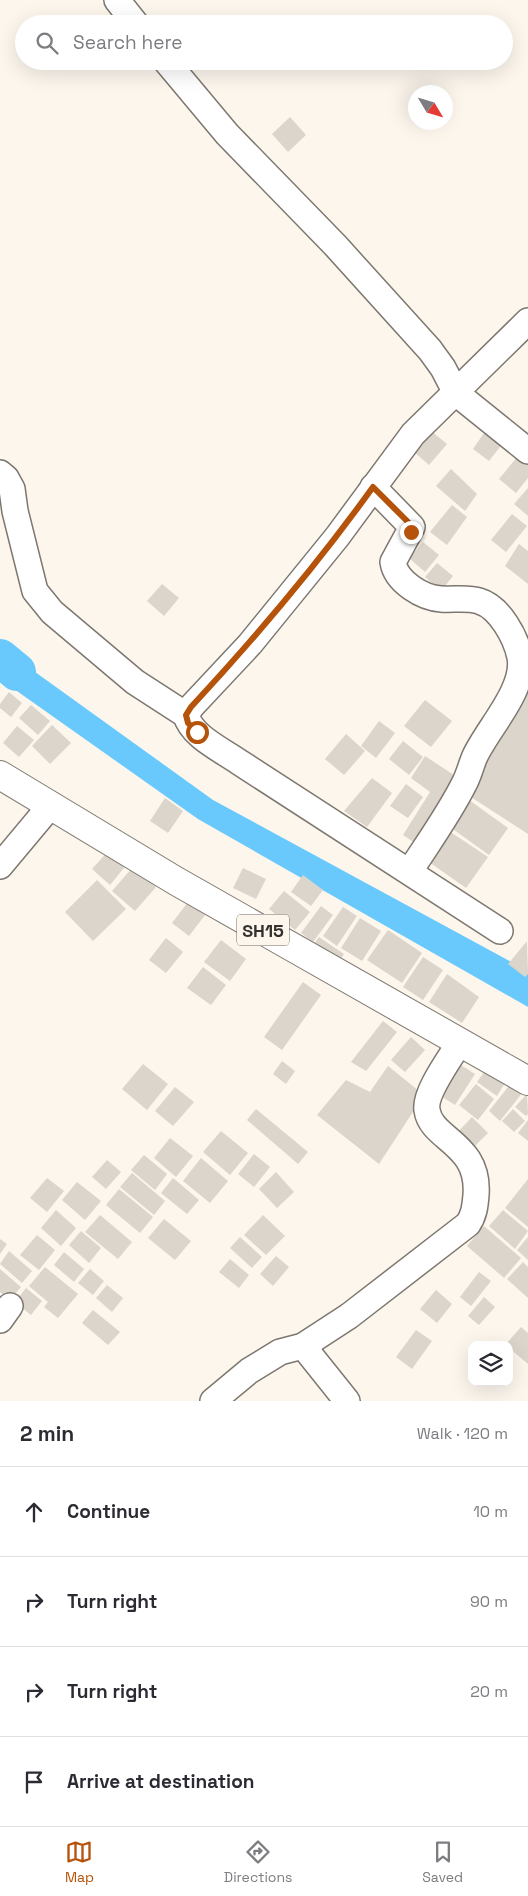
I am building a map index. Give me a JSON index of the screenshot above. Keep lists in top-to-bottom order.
{
  "streets": {
    "main road": ["SH15"]
  },
  "north": "bottom right",
  "page": {
    "search": "Search here",
    "heading": ["2 min", "Walk · 120 m"],
    "list": [
      ["Continue", "10 m"],
      ["Turn right", "90 m"],
      ["Turn right", "20 m"],
      "Arrive at destination"
    ],
    "nav": ["Map", "Directions", "Saved"]
  }
}
